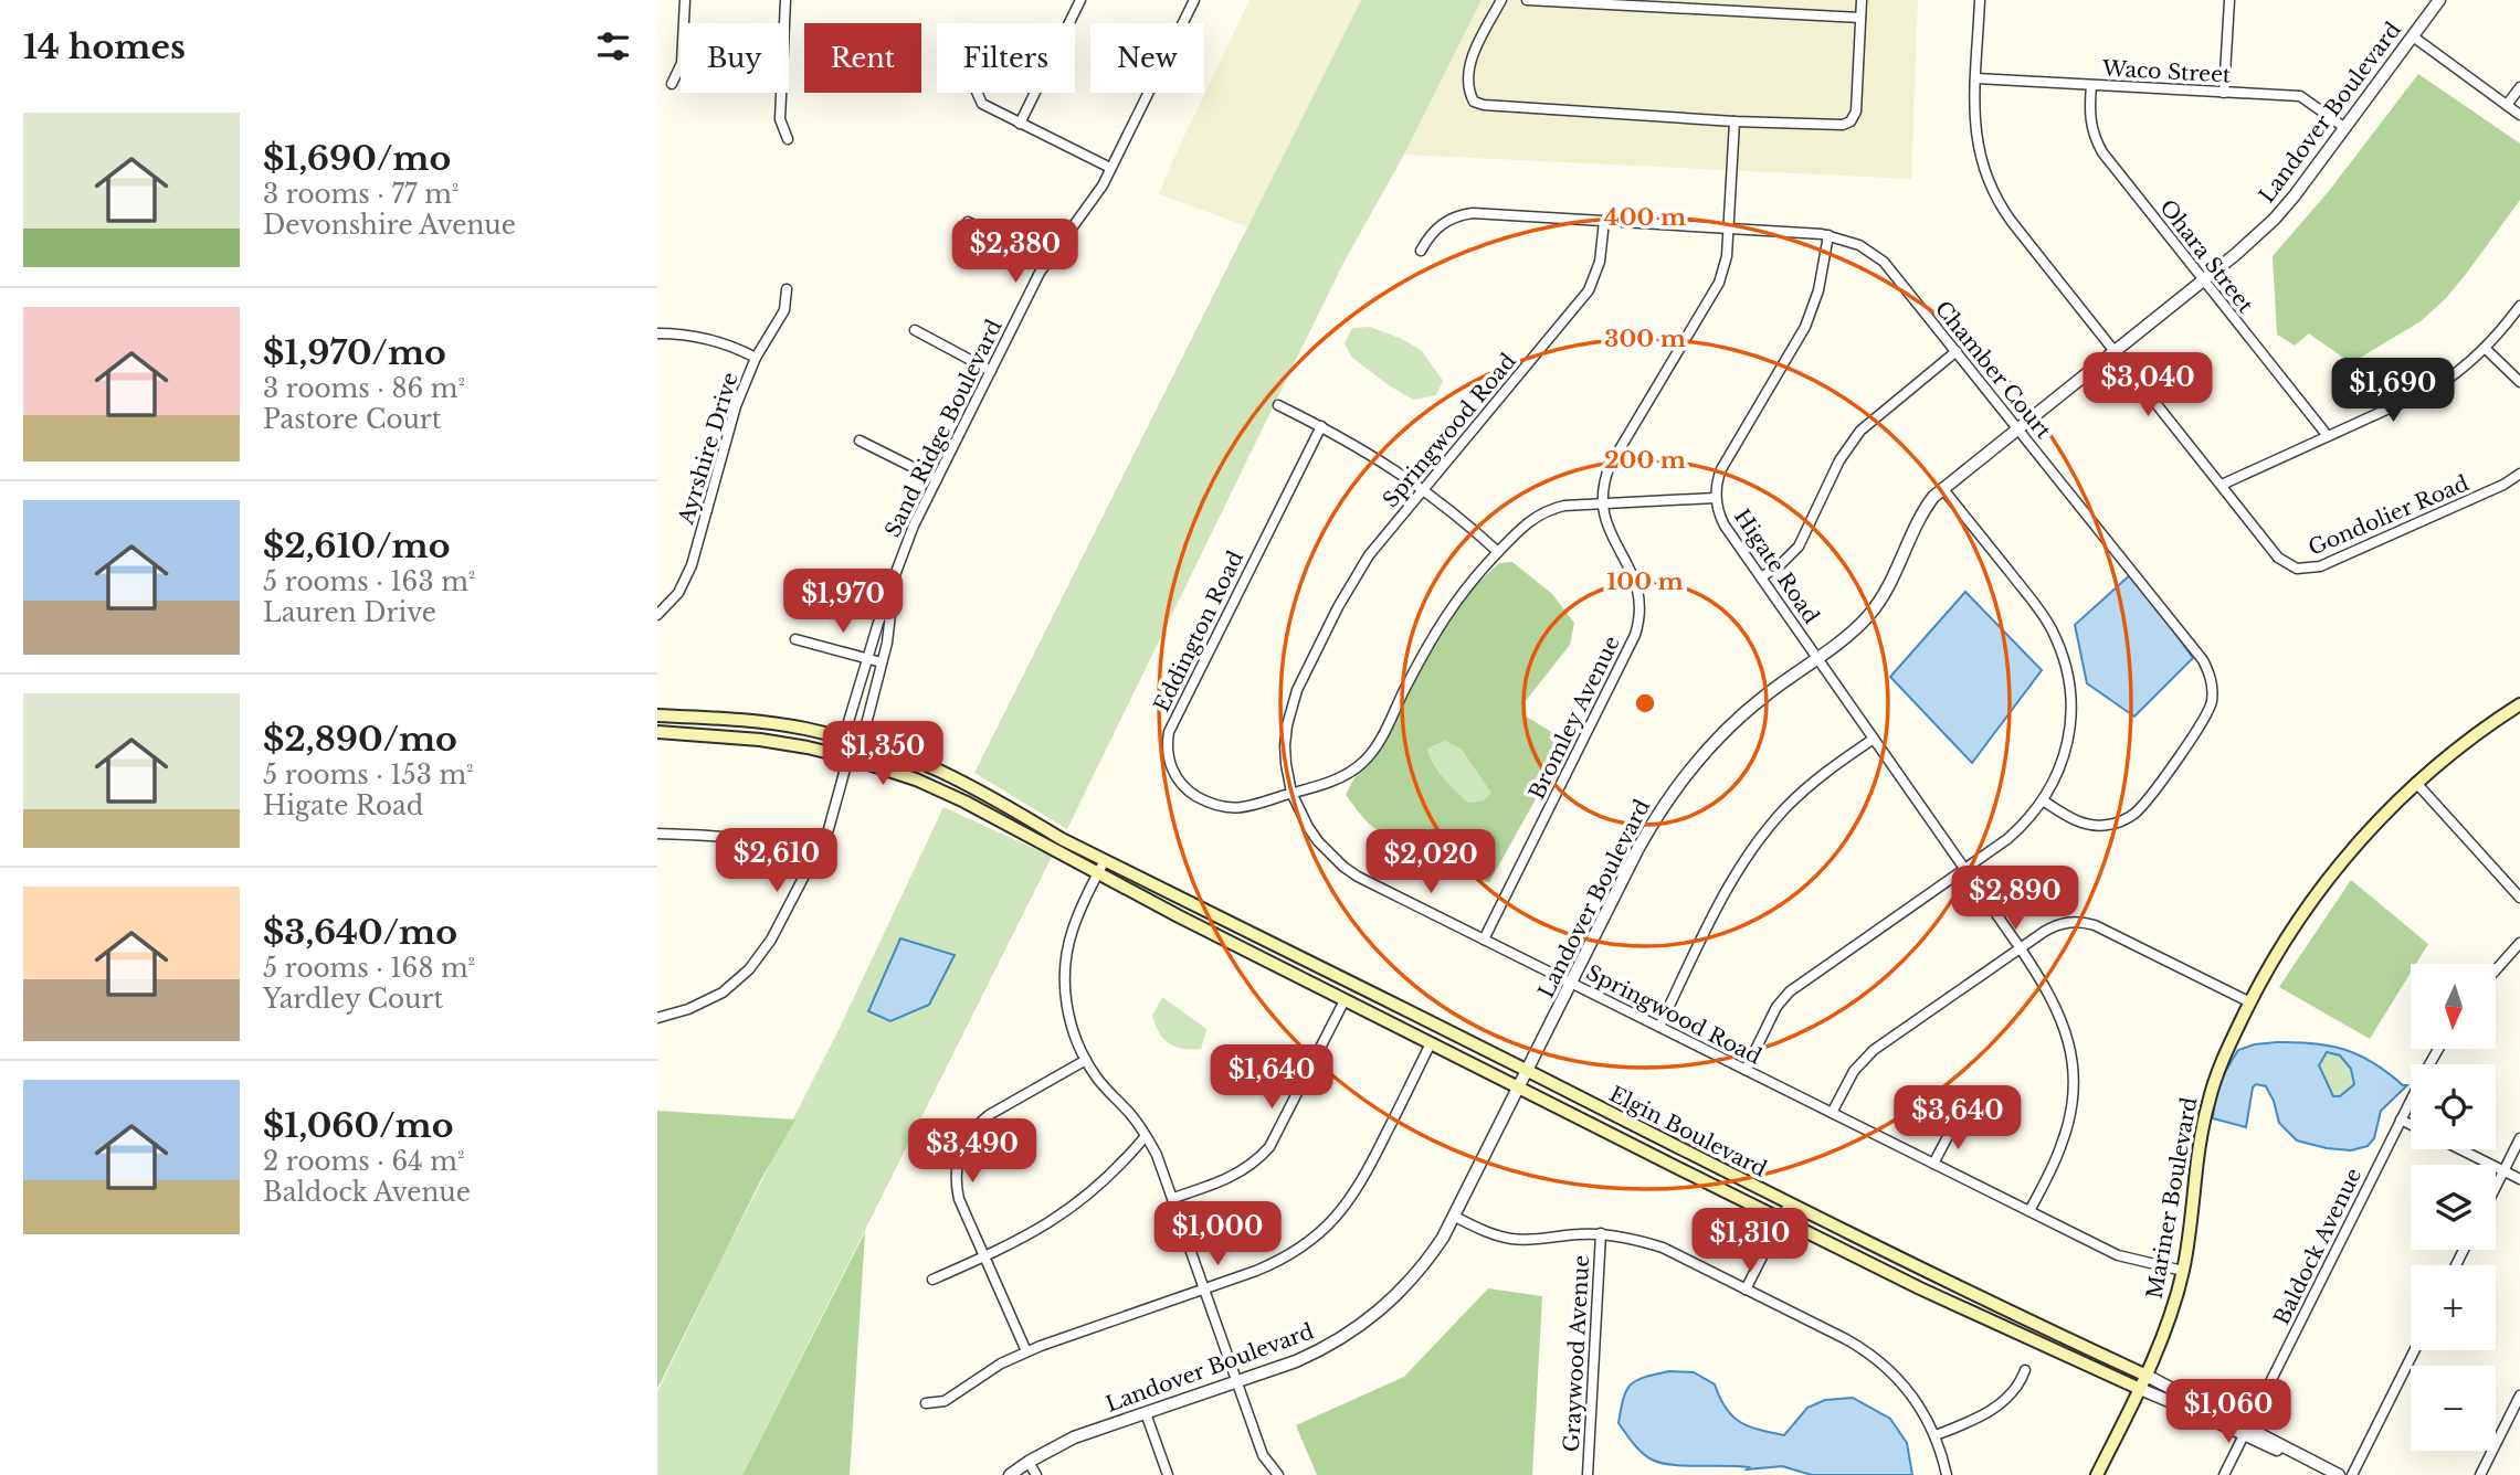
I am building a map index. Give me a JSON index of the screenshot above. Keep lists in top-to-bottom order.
{
  "streets": {
    "main road": ["Elgin Boulevard", "Mariner Boulevard"],
    "street": [
      "Waco Street",
      "Landover Boulevard",
      "Ohara Street",
      "Chamber Court",
      "Sand Ridge Boulevard",
      "Springwood Road",
      "Ayrshire Drive",
      "Gondolier Road",
      "Higate Road",
      "Eddington Road",
      "Bromley Avenue",
      "Baldock Avenue",
      "Graywood Avenue"
    ]
  },
  "crossings": [
    ["Waco Street", "Landover Boulevard"],
    ["Waco Street", "Ohara Street"],
    ["Waco Street", "Gondolier Road"],
    ["Landover Boulevard", "Ohara Street"],
    ["Landover Boulevard", "Chamber Court"],
    ["Landover Boulevard", "Springwood Road"],
    ["Landover Boulevard", "Gondolier Road"],
    ["Landover Boulevard", "Higate Road"],
    ["Landover Boulevard", "Elgin Boulevard"],
    ["Chamber Court", "Springwood Road"],
    ["Chamber Court", "Higate Road"],
    ["Sand Ridge Boulevard", "Elgin Boulevard"],
    ["Springwood Road", "Eddington Road"],
    ["Springwood Road", "Bromley Avenue"],
    ["Springwood Road", "Mariner Boulevard"],
    ["Higate Road", "Eddington Road"],
    ["Eddington Road", "Bromley Avenue"],
    ["Elgin Boulevard", "Mariner Boulevard"],
    ["Elgin Boulevard", "Baldock Avenue"]
  ],
  "north": "bottom",
  "page": {
    "heading": "14 homes",
    "chip": [
      "Buy",
      "Rent",
      "Filters",
      "New"
    ],
    "list": [
      {
        "name": "$1,690/mo",
        "note": "3 rooms · 77 m² · Devonshire Avenue"
      },
      {
        "name": "$1,970/mo",
        "note": "3 rooms · 86 m² · Pastore Court"
      },
      {
        "name": "$2,610/mo",
        "note": "5 rooms · 163 m² · Lauren Drive"
      },
      {
        "name": "$2,890/mo",
        "note": "5 rooms · 153 m² · Higate Road"
      },
      {
        "name": "$3,640/mo",
        "note": "5 rooms · 168 m² · Yardley Court"
      },
      {
        "name": "$1,060/mo",
        "note": "2 rooms · 64 m² · Baldock Avenue"
      }
    ],
    "price": [
      "$2,380",
      "$3,040",
      "$1,690",
      "$1,970",
      "$1,350",
      "$2,610",
      "$2,020",
      "$2,890",
      "$1,640",
      "$3,640",
      "$3,490",
      "$1,000",
      "$1,310",
      "$1,060"
    ],
    "map_buttons": ["+", "−"]
  },
  "rings": [
    "400 m",
    "300 m",
    "200 m",
    "100 m"
  ]
}
